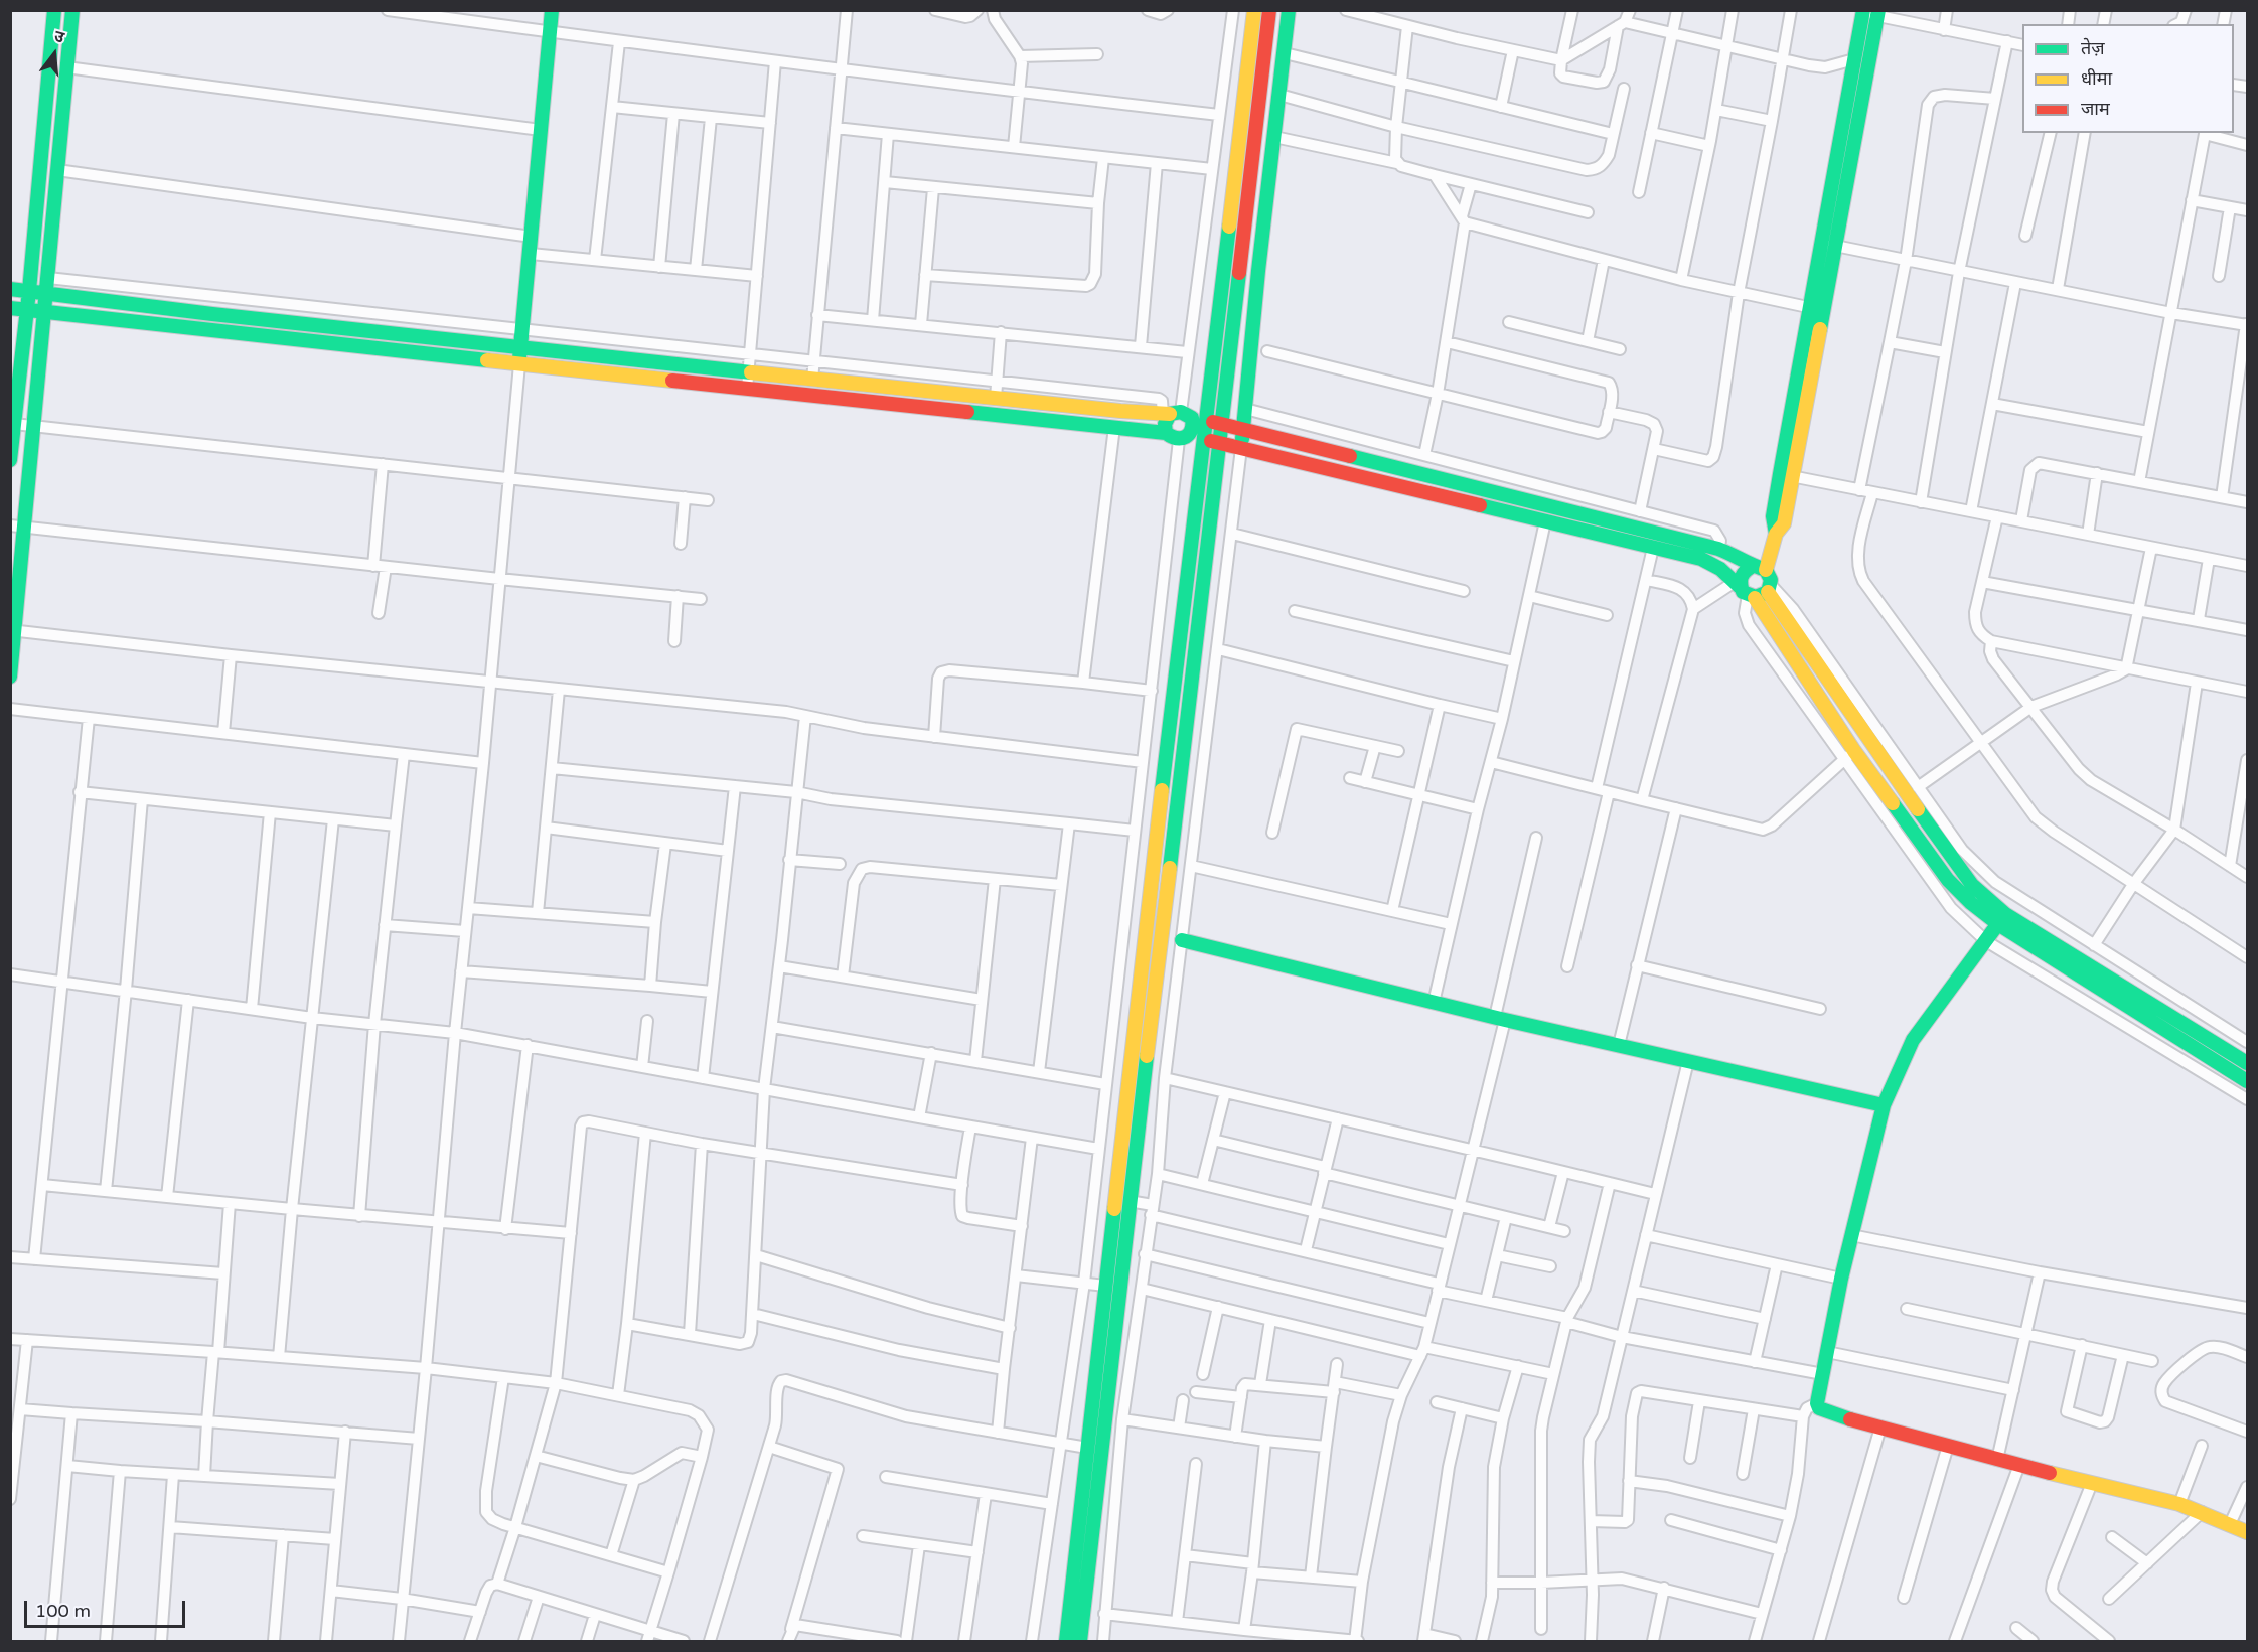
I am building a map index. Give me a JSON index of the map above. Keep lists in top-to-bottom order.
{
  "legend": ["तेज़", "धीमा", "जाम"],
  "scale_bar": "100 m",
  "north": "top"
}
